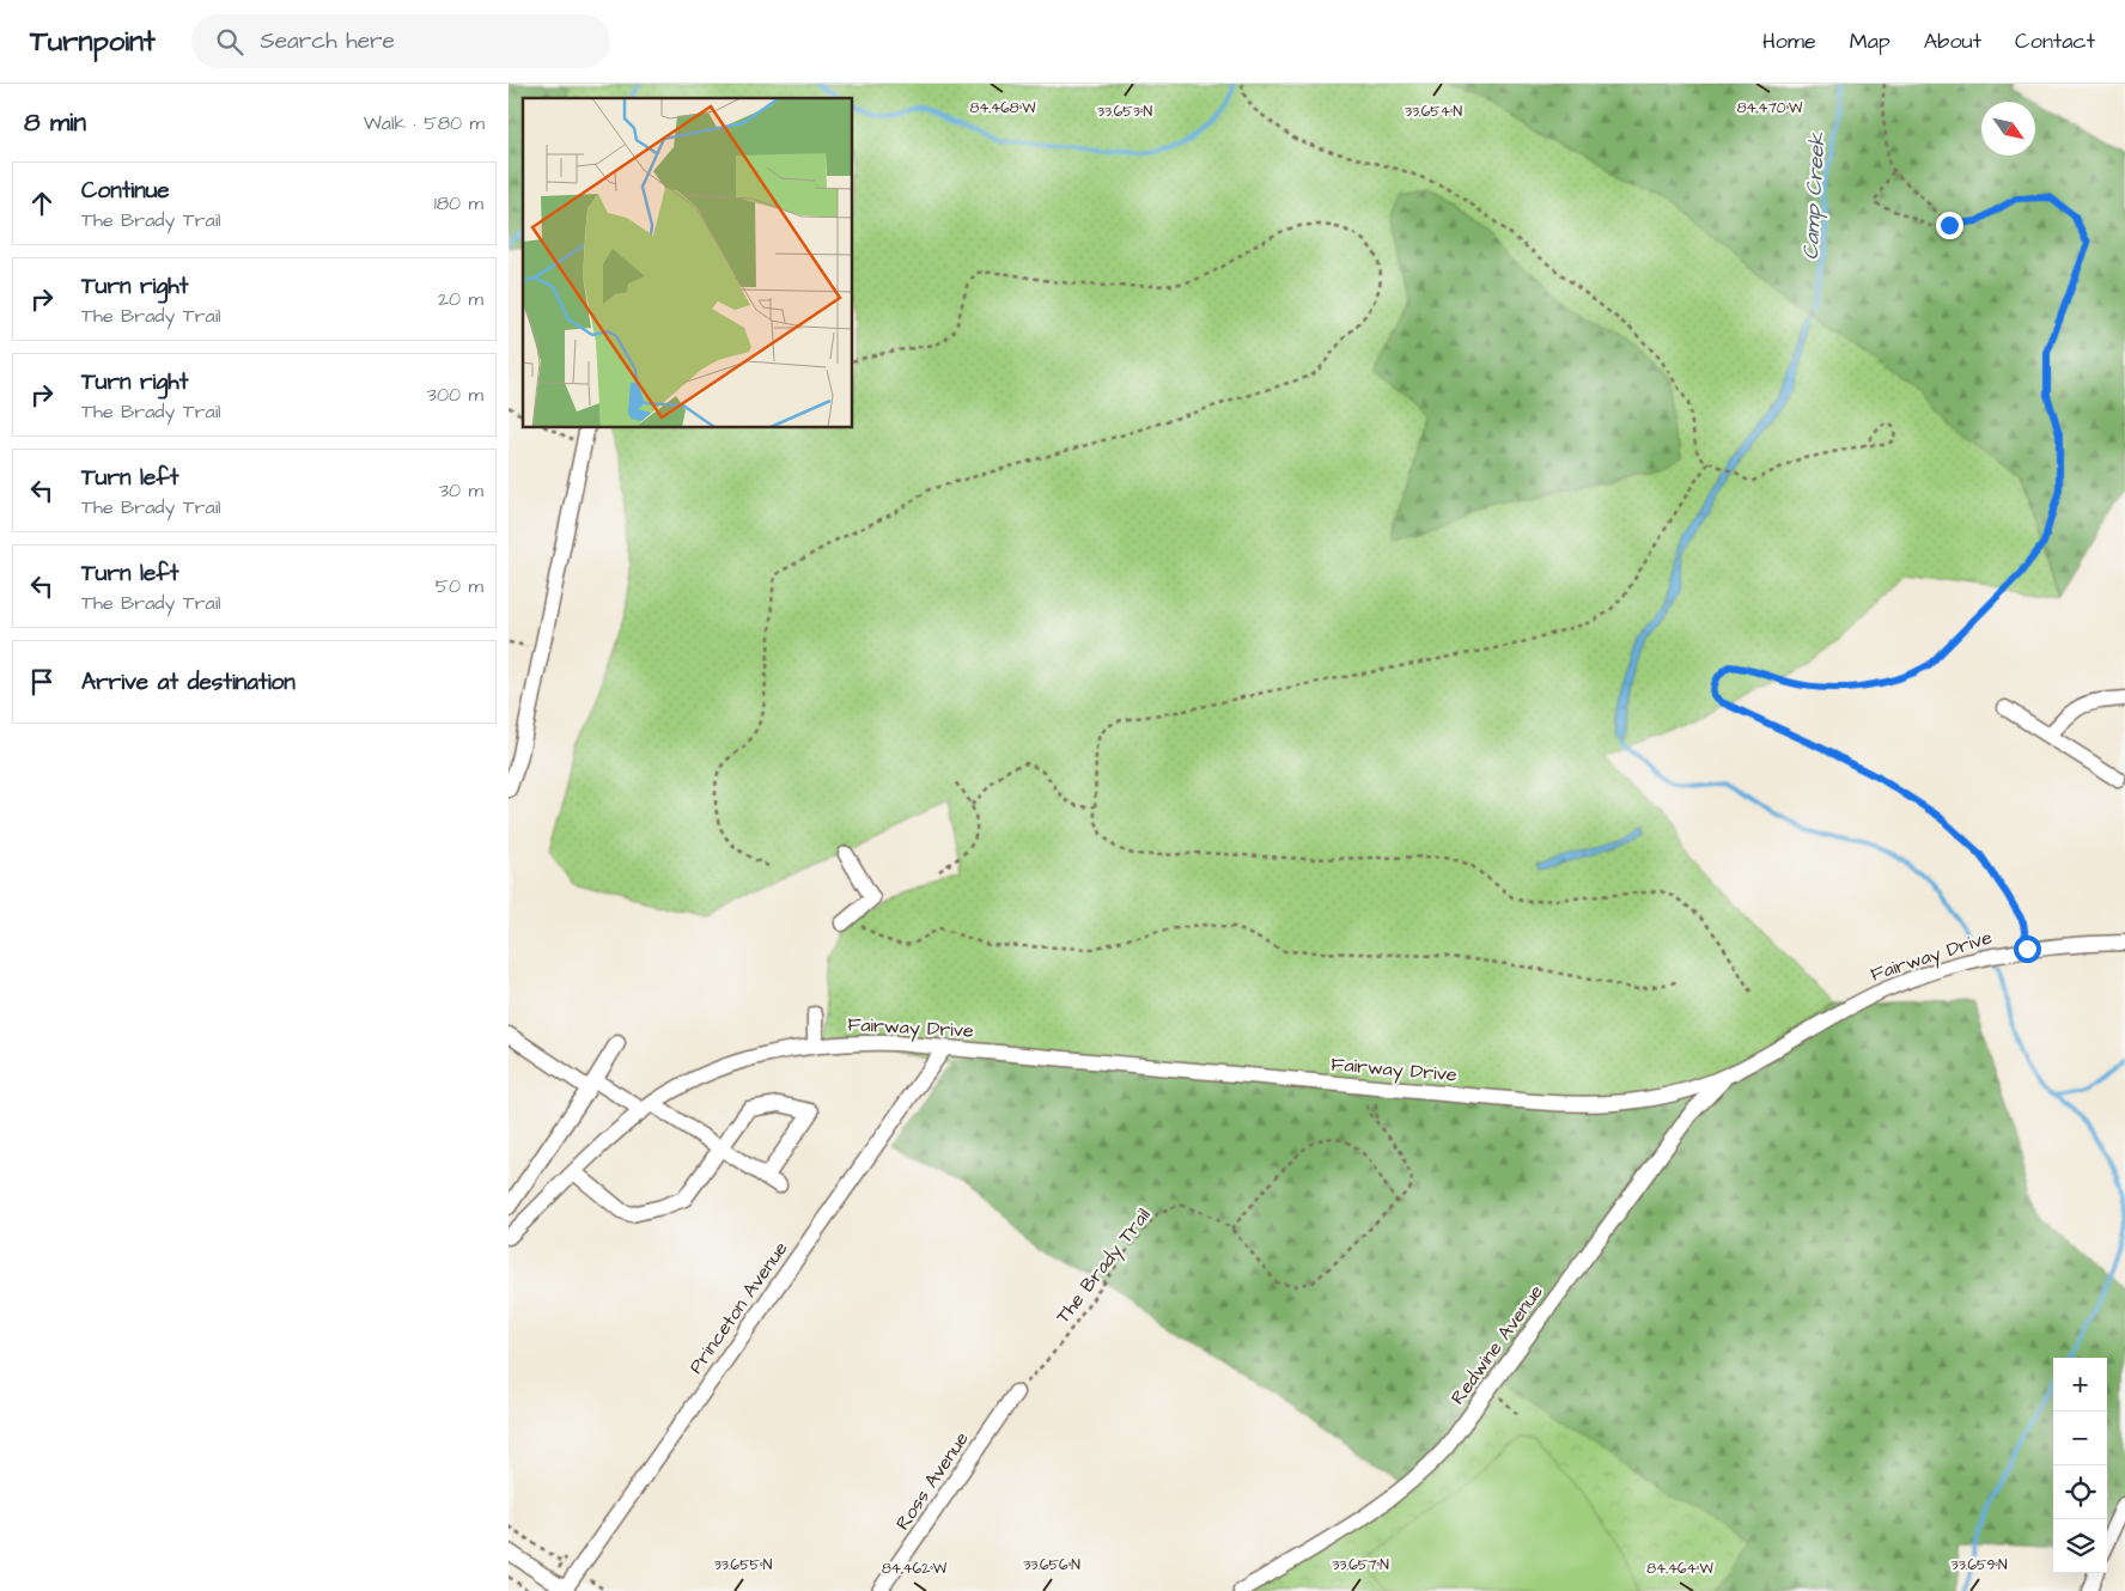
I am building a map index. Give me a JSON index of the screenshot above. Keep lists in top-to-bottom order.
{
  "streets": {
    "street": [
      "Fairway Drive",
      "Princeton Avenue",
      "Redwine Avenue",
      "Ross Avenue"
    ],
    "path": ["The Brady Trail"]
  },
  "crossings": [
    ["Fairway Drive", "The Brady Trail"],
    ["Fairway Drive", "Princeton Avenue"],
    ["Fairway Drive", "Redwine Avenue"],
    ["The Brady Trail", "Ross Avenue"]
  ],
  "water": ["Camp Creek"],
  "north": "bottom right",
  "page": {
    "header": "Turnpoint",
    "search": "Search here",
    "nav": [
      "Home",
      "Map",
      "About",
      "Contact"
    ],
    "heading": ["8 min", "Walk · 580 m"],
    "list": [
      ["Continue", "The Brady Trail", "180 m"],
      ["Turn right", "The Brady Trail", "20 m"],
      ["Turn right", "The Brady Trail", "300 m"],
      ["Turn left", "The Brady Trail", "30 m"],
      ["Turn left", "The Brady Trail", "50 m"],
      "Arrive at destination"
    ],
    "map_buttons": ["+", "−"]
  },
  "coordinates": [
    "84.468°W",
    "84.470°W",
    "33.653°N",
    "33.654°N",
    "33.655°N",
    "33.656°N",
    "33.657°N",
    "33.659°N",
    "84.462°W",
    "84.464°W"
  ]
}
